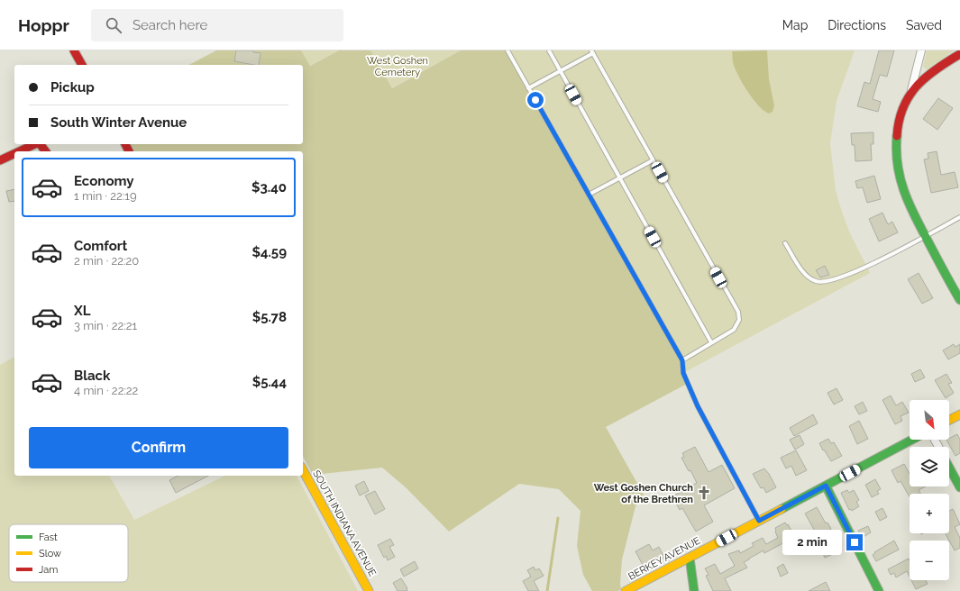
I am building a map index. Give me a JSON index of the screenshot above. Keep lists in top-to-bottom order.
{
  "streets": {
    "street": ["SOUTH INDIANA AVENUE", "BERKEY AVENUE"]
  },
  "parks": ["West Goshen Cemetery"],
  "places": {
    "church": ["West Goshen Church of the Brethren"]
  },
  "legend": ["Fast", "Slow", "Jam"],
  "north": "bottom right",
  "page": {
    "header": "Hoppr",
    "search": "Search here",
    "nav": ["Map", "Directions", "Saved"],
    "banner": ["Pickup", "South Winter Avenue"],
    "list": [
      {
        "name": "Economy",
        "note": "1 min · 22:19",
        "value": "$3.40"
      },
      {
        "name": "Comfort",
        "note": "2 min · 22:20",
        "value": "$4.59"
      },
      {
        "name": "XL",
        "note": "3 min · 22:21",
        "value": "$5.78"
      },
      {
        "name": "Black",
        "note": "4 min · 22:22",
        "value": "$5.44"
      }
    ],
    "map_buttons": ["+", "−"],
    "buttons": "Confirm",
    "bubble": "2 min"
  }
}
